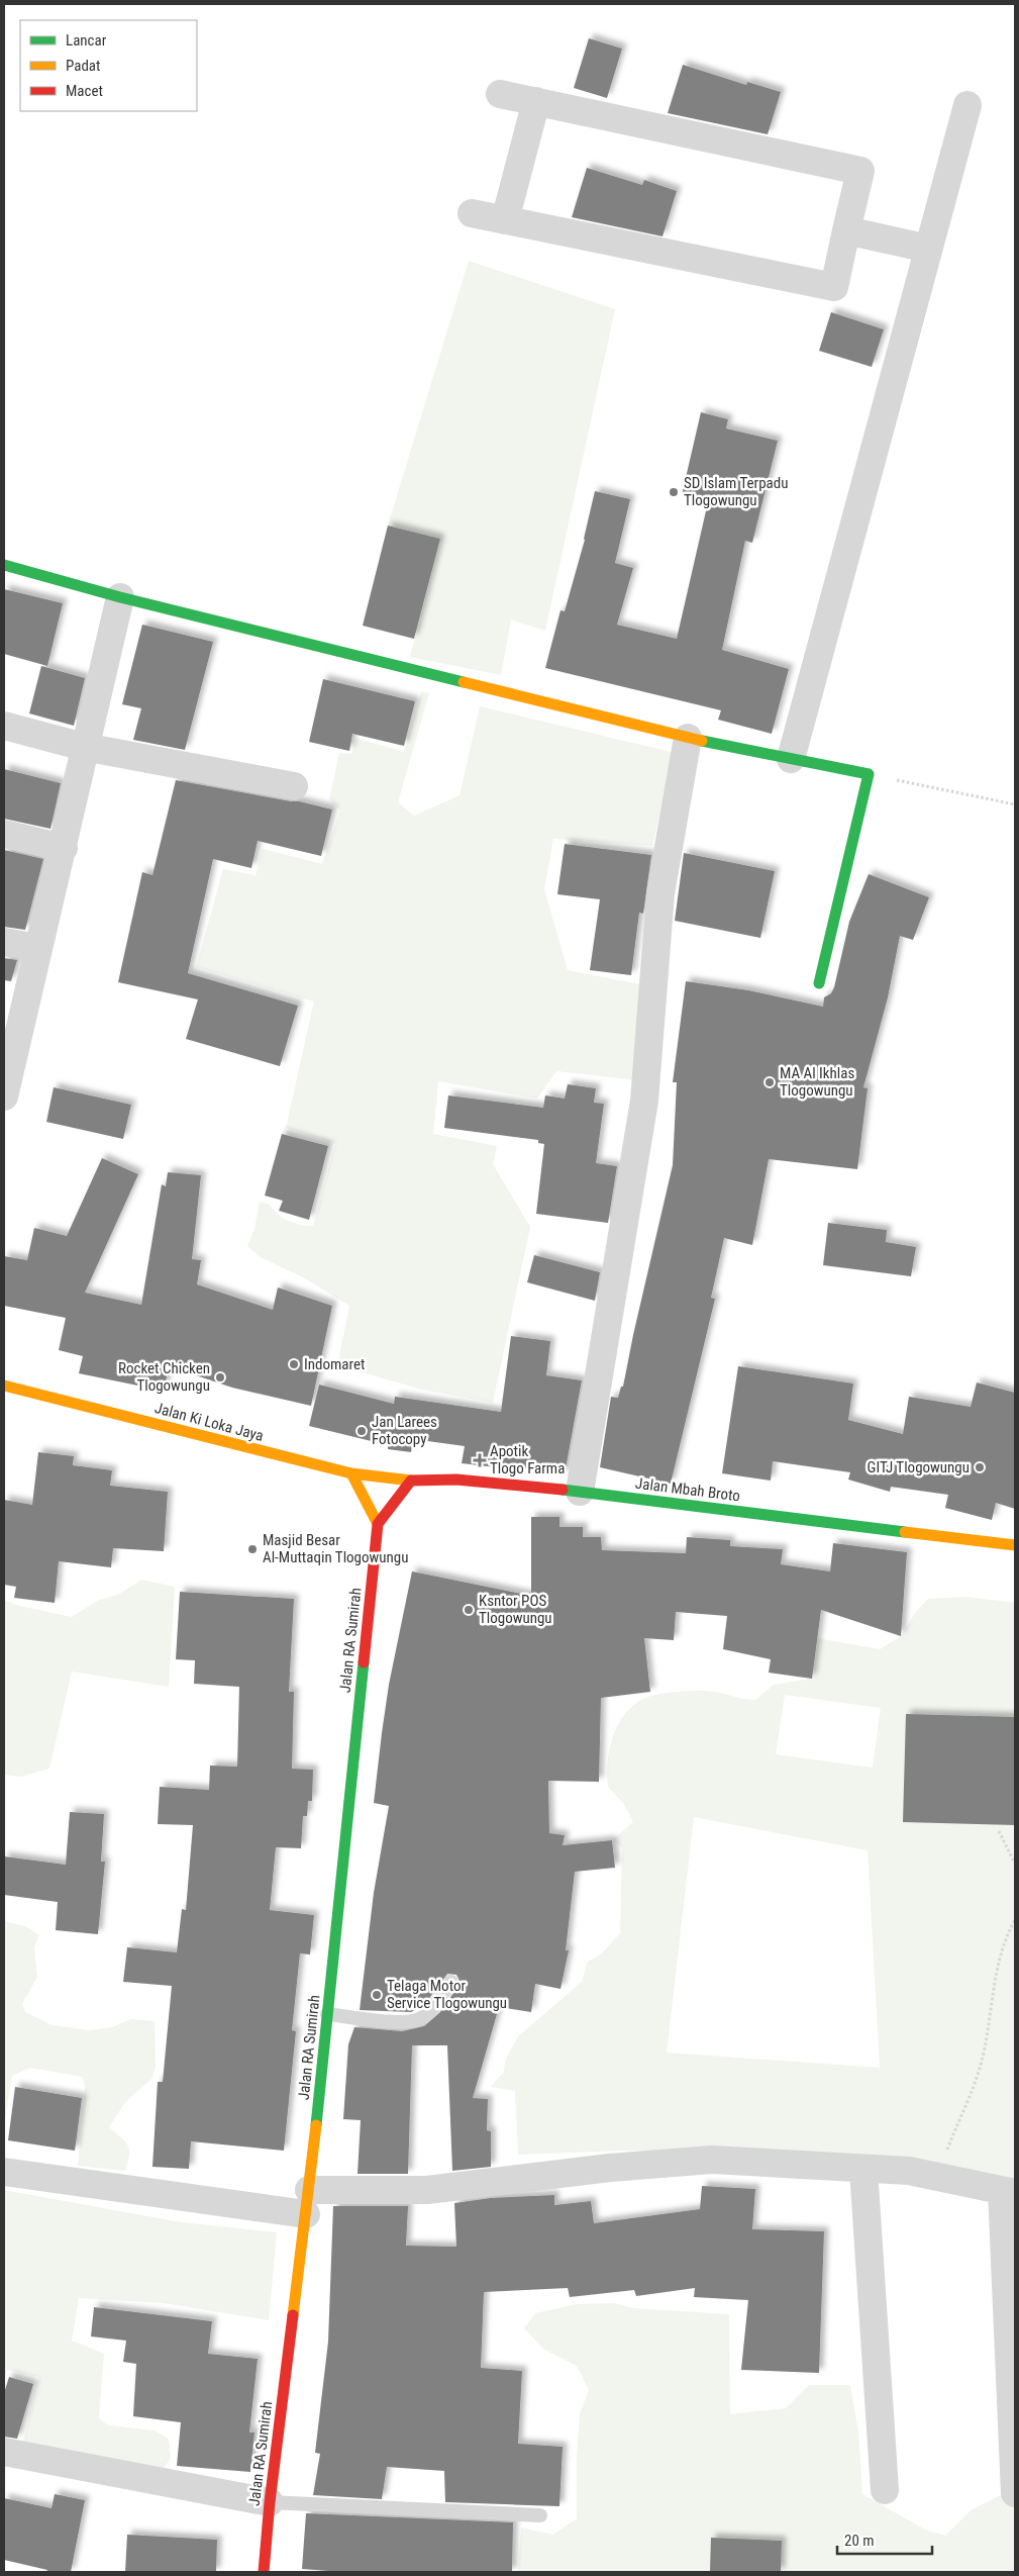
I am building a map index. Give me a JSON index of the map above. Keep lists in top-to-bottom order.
{
  "streets": {
    "main road": ["Jalan Ki Loka Jaya", "Jalan Mbah Broto", "Jalan RA Sumirah"]
  },
  "crossings": [
    ["Jalan Ki Loka Jaya", "Jalan Mbah Broto"]
  ],
  "places": {
    "other": [
      "SD Islam Terpadu Tlogowungu",
      "MA Al Ikhlas Tlogowungu",
      "Indomaret",
      "Rocket Chicken Tlogowungu",
      "Jan Larees Fotocopy",
      "GITJ Tlogowungu",
      "Masjid Besar Al-Muttaqin Tlogowungu",
      "Ksntor POS Tlogowungu",
      "Telaga Motor Service Tlogowungu"
    ],
    "health": ["Apotik Tlogo Farma"]
  },
  "legend": ["Lancar", "Padat", "Macet"],
  "scale_bar": "20 m"
}
